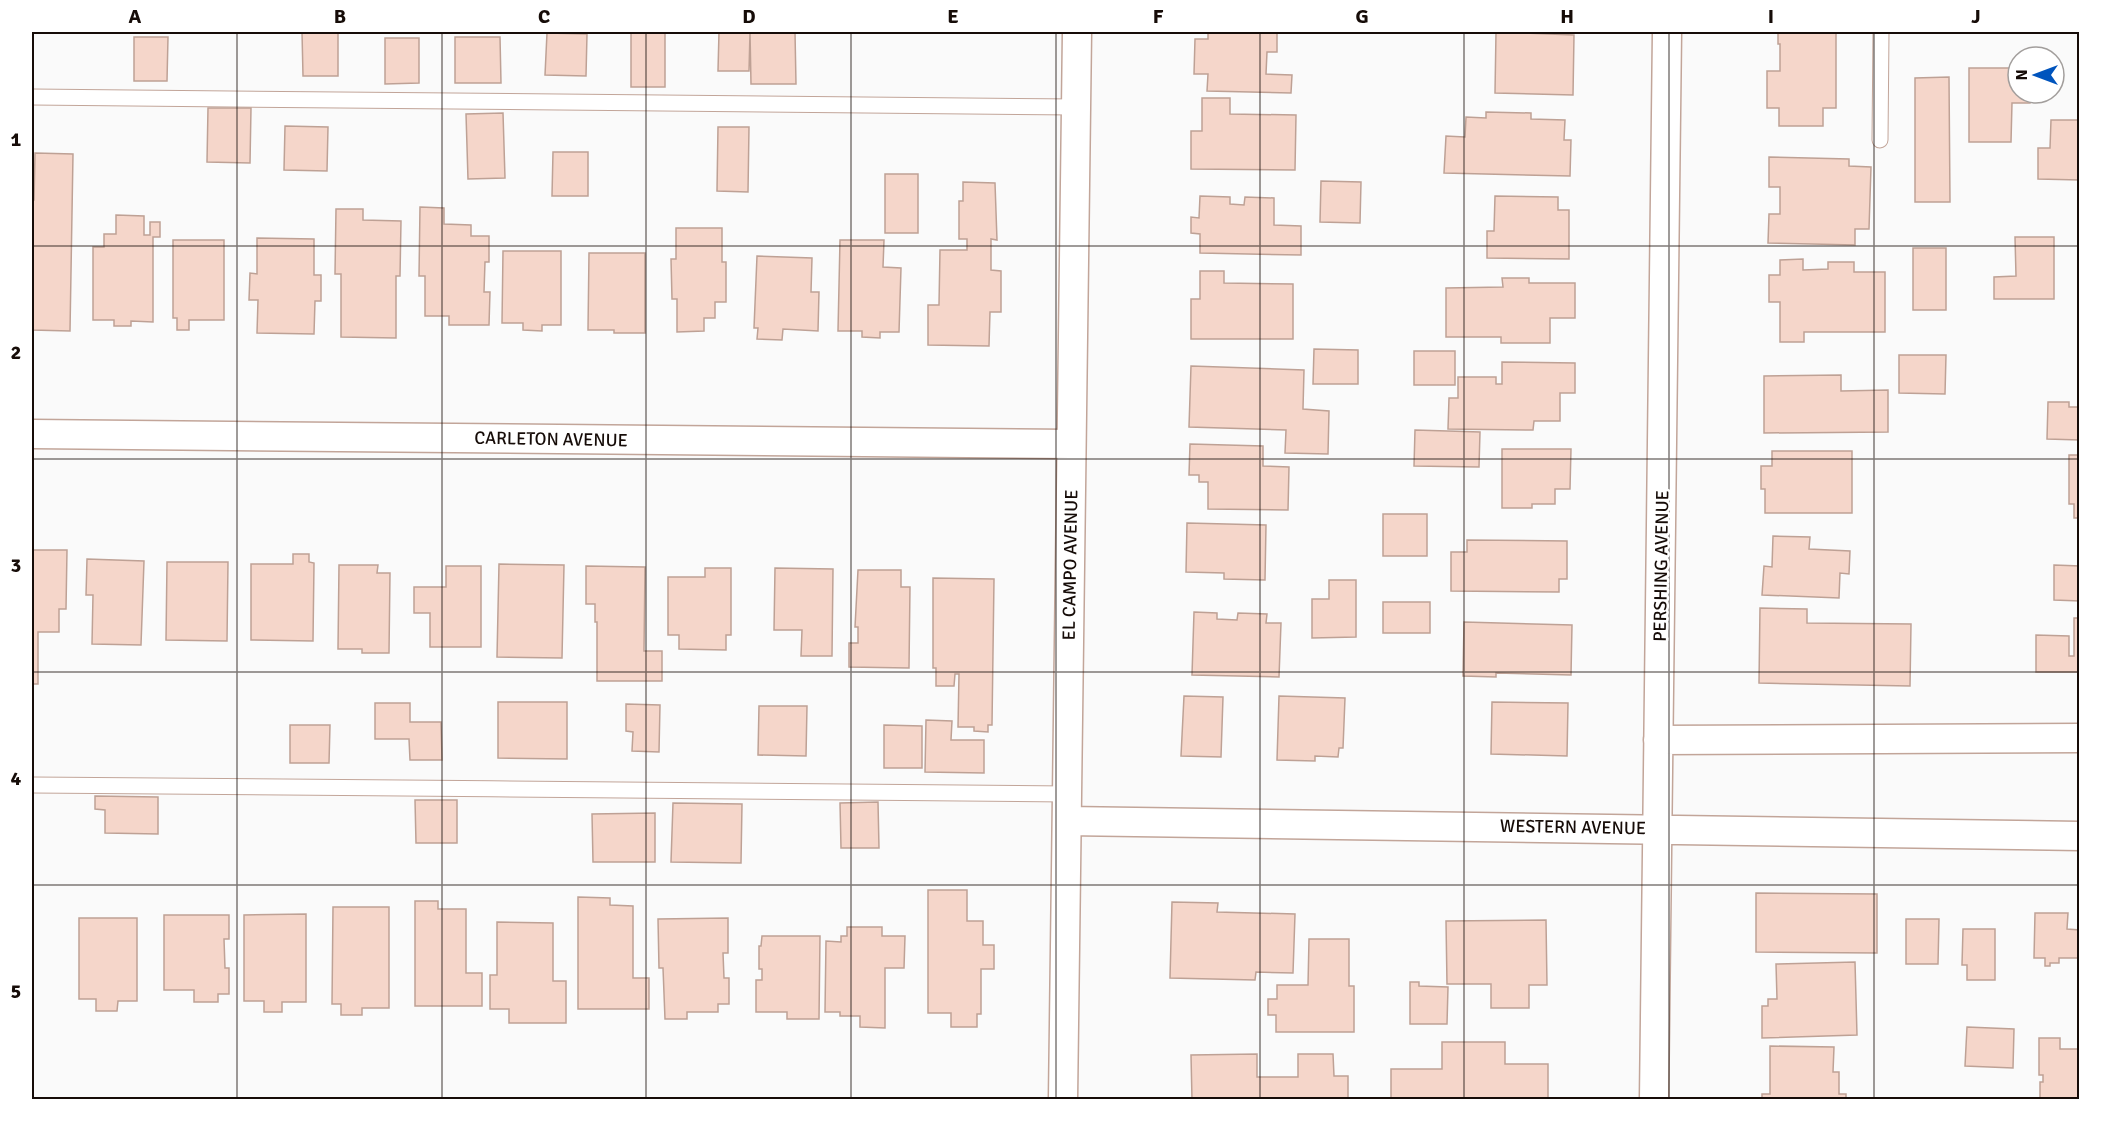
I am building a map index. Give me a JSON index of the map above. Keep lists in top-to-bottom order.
{
  "streets": {
    "street": [
      "CARLETON AVENUE",
      "EL CAMPO AVENUE",
      "PERSHING AVENUE",
      "WESTERN AVENUE"
    ]
  },
  "crossings": [
    ["CARLETON AVENUE", "EL CAMPO AVENUE"],
    ["EL CAMPO AVENUE", "WESTERN AVENUE"],
    ["PERSHING AVENUE", "WESTERN AVENUE"]
  ],
  "north": "left",
  "grid": {
    "columns": [
      "A",
      "B",
      "C",
      "D",
      "E",
      "F",
      "G",
      "H",
      "I",
      "J"
    ],
    "rows": [
      "1",
      "2",
      "3",
      "4",
      "5"
    ]
  }
}
